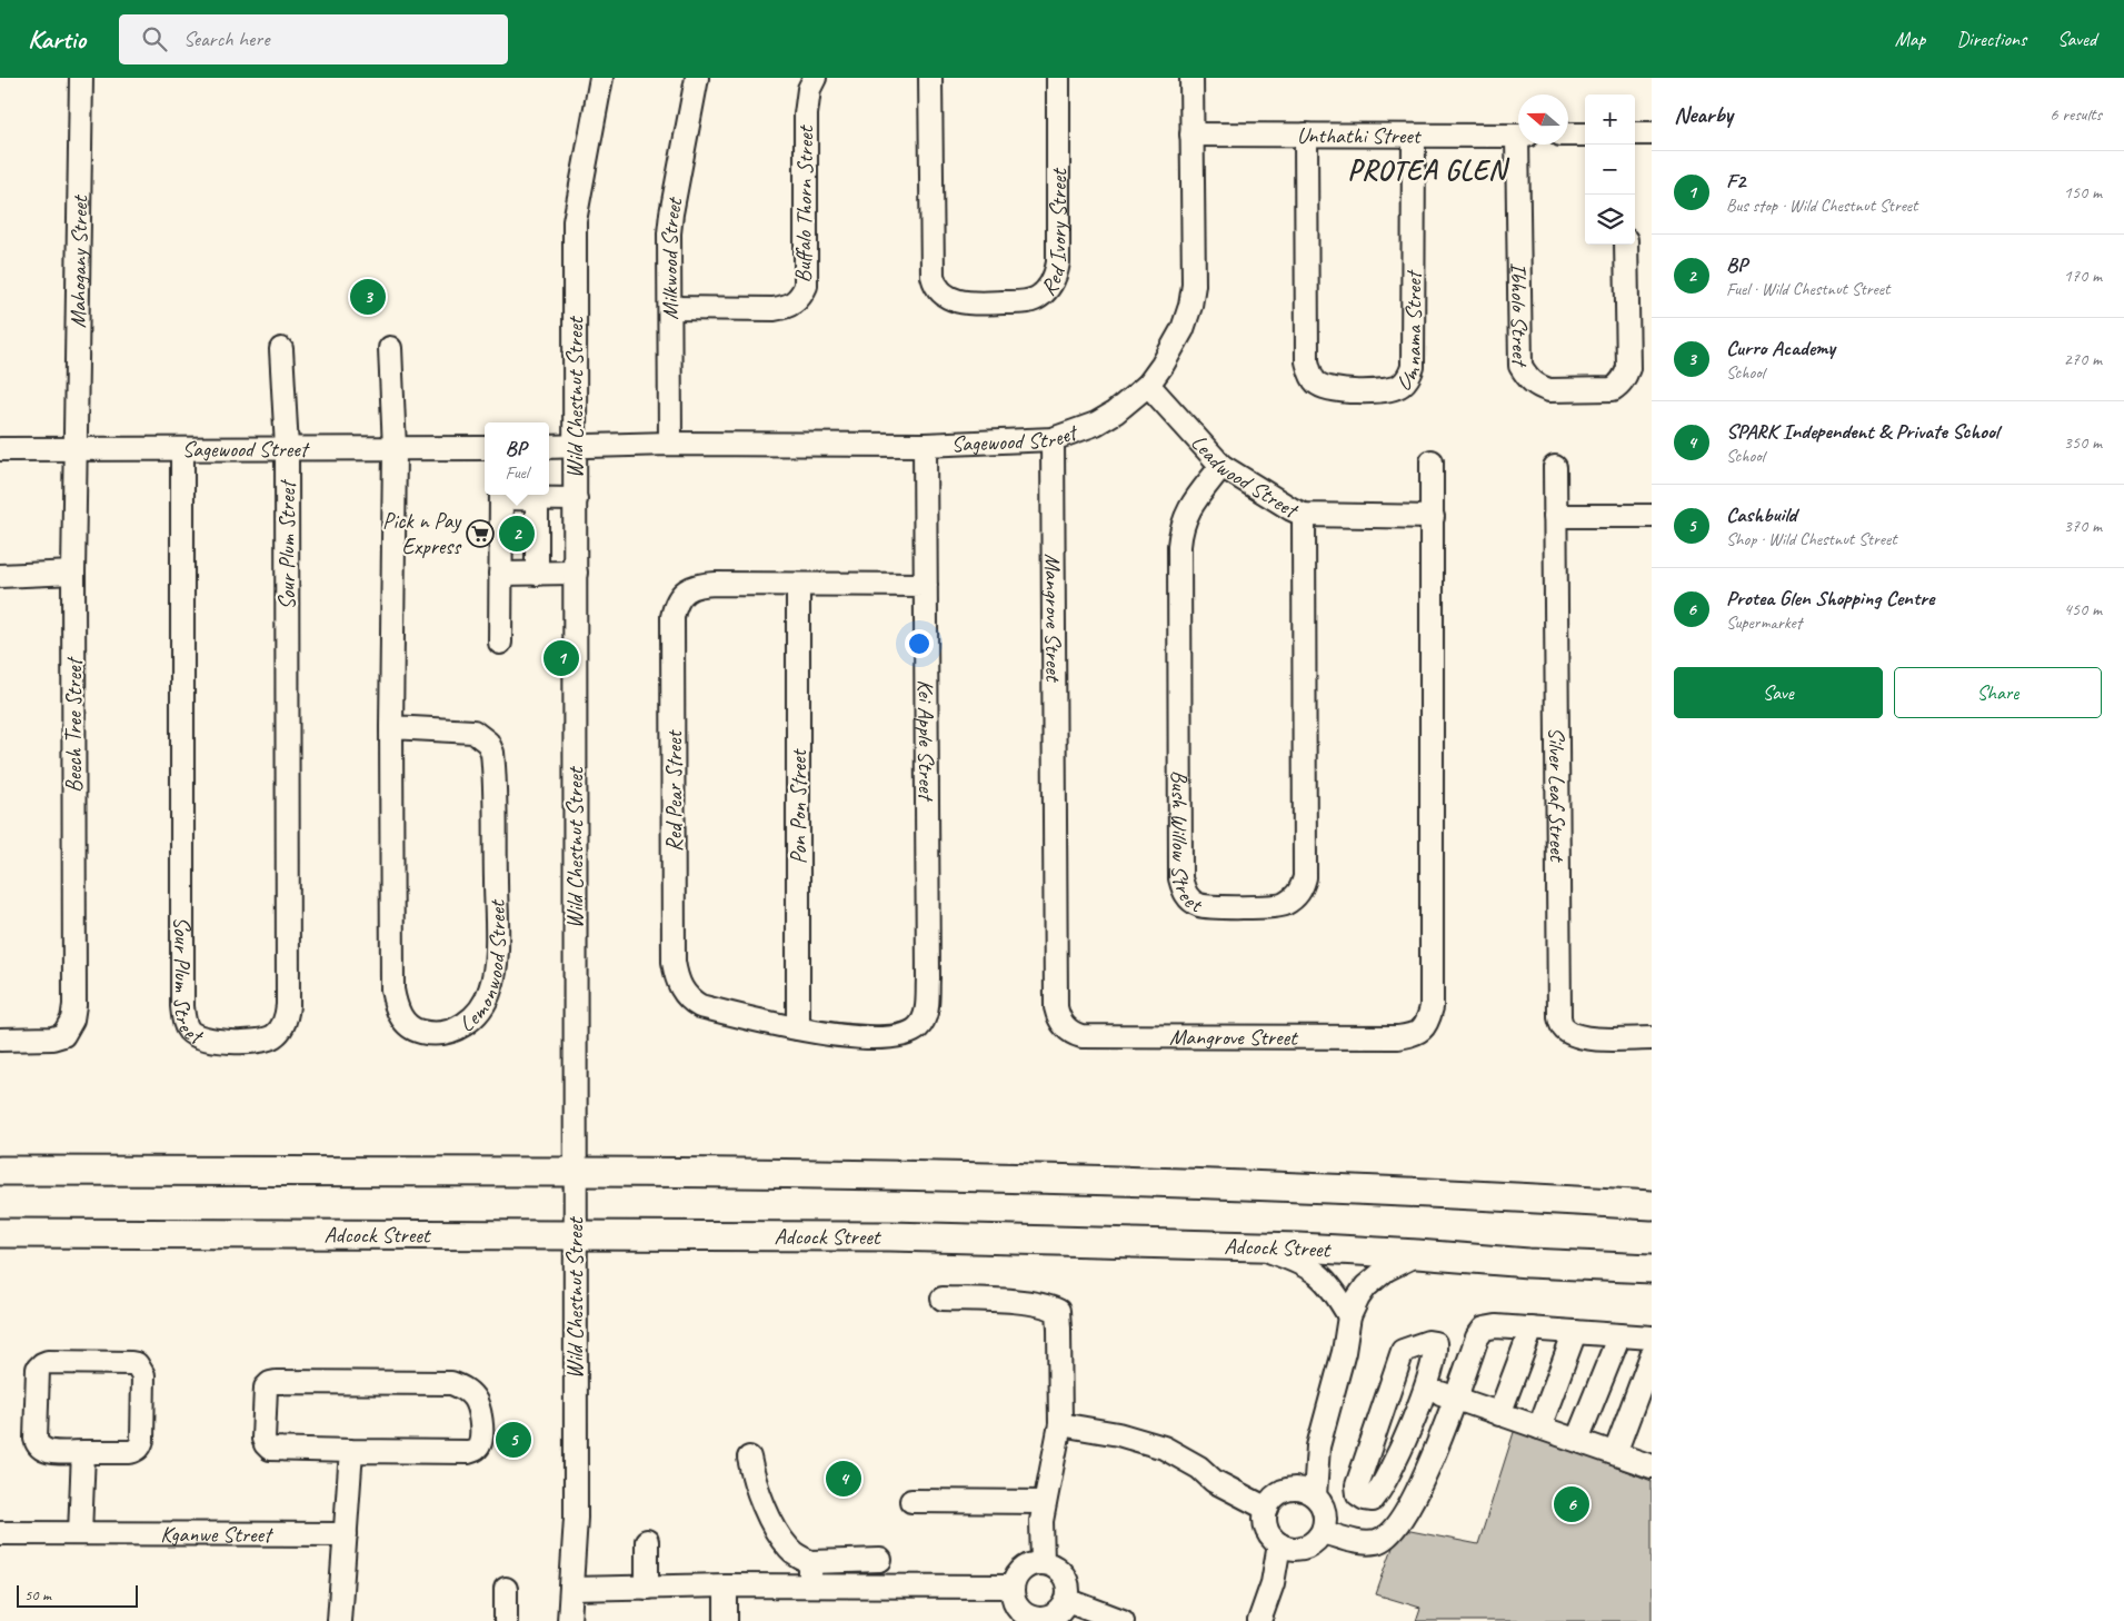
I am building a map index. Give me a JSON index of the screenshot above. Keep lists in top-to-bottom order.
{
  "streets": {
    "main road": ["Adcock Street"],
    "street": [
      "Unthathi Street",
      "Buffalo Thorn Street",
      "Red Ivory Street",
      "Milkwood Street",
      "Mahogany Street",
      "Ibholo Street",
      "Umnama Street",
      "Wild Chestnut Street",
      "Sagewood Street",
      "Leadwood Street",
      "Sour Plum Street",
      "Mangrove Street",
      "Beech Tree Street",
      "Kei Apple Street",
      "Red Pear Street",
      "Silver Leaf Street",
      "Pon Pon Street",
      "Bush Willow Street",
      "Lemonwood Street",
      "Kganwe Street"
    ]
  },
  "crossings": [
    ["Unthathi Street", "Umnama Street"],
    ["Unthathi Street", "Sagewood Street"],
    ["Buffalo Thorn Street", "Milkwood Street"],
    ["Milkwood Street", "Sagewood Street"],
    ["Mahogany Street", "Sagewood Street"],
    ["Mahogany Street", "Beech Tree Street"],
    ["Wild Chestnut Street", "Sagewood Street"],
    ["Wild Chestnut Street", "Adcock Street"],
    ["Sagewood Street", "Leadwood Street"],
    ["Sagewood Street", "Sour Plum Street"],
    ["Sagewood Street", "Mangrove Street"],
    ["Sagewood Street", "Beech Tree Street"],
    ["Sagewood Street", "Kei Apple Street"],
    ["Sagewood Street", "Lemonwood Street"],
    ["Leadwood Street", "Mangrove Street"],
    ["Leadwood Street", "Bush Willow Street"],
    ["Kei Apple Street", "Red Pear Street"],
    ["Red Pear Street", "Pon Pon Street"]
  ],
  "districts": ["PROTEA GLEN"],
  "places": {
    "supermarket": ["Pick n Pay Express"]
  },
  "scale_bar": "50 m",
  "north": "left",
  "page": {
    "header": "Kartio",
    "search": "Search here",
    "nav": ["Map", "Directions", "Saved"],
    "heading": ["Nearby", "6 results"],
    "map_buttons": ["+", "−"],
    "list": [
      {
        "mark": "1",
        "name": "F2",
        "note": "Bus stop · Wild Chestnut Street",
        "value": "150 m"
      },
      {
        "mark": "2",
        "name": "BP",
        "note": "Fuel · Wild Chestnut Street",
        "value": "170 m"
      },
      {
        "mark": "3",
        "name": "Curro Academy",
        "note": "School",
        "value": "270 m"
      },
      {
        "mark": "4",
        "name": "SPARK Independent & Private School",
        "note": "School",
        "value": "350 m"
      },
      {
        "mark": "5",
        "name": "Cashbuild",
        "note": "Shop · Wild Chestnut Street",
        "value": "370 m"
      },
      {
        "mark": "6",
        "name": "Protea Glen Shopping Centre",
        "note": "Supermarket",
        "value": "450 m"
      }
    ],
    "pins": [
      "3",
      "2",
      "1",
      "5",
      "4",
      "6"
    ],
    "popup": ["BP", "Fuel"],
    "buttons": ["Save", "Share"],
    "scale": "50 m"
  }
}
